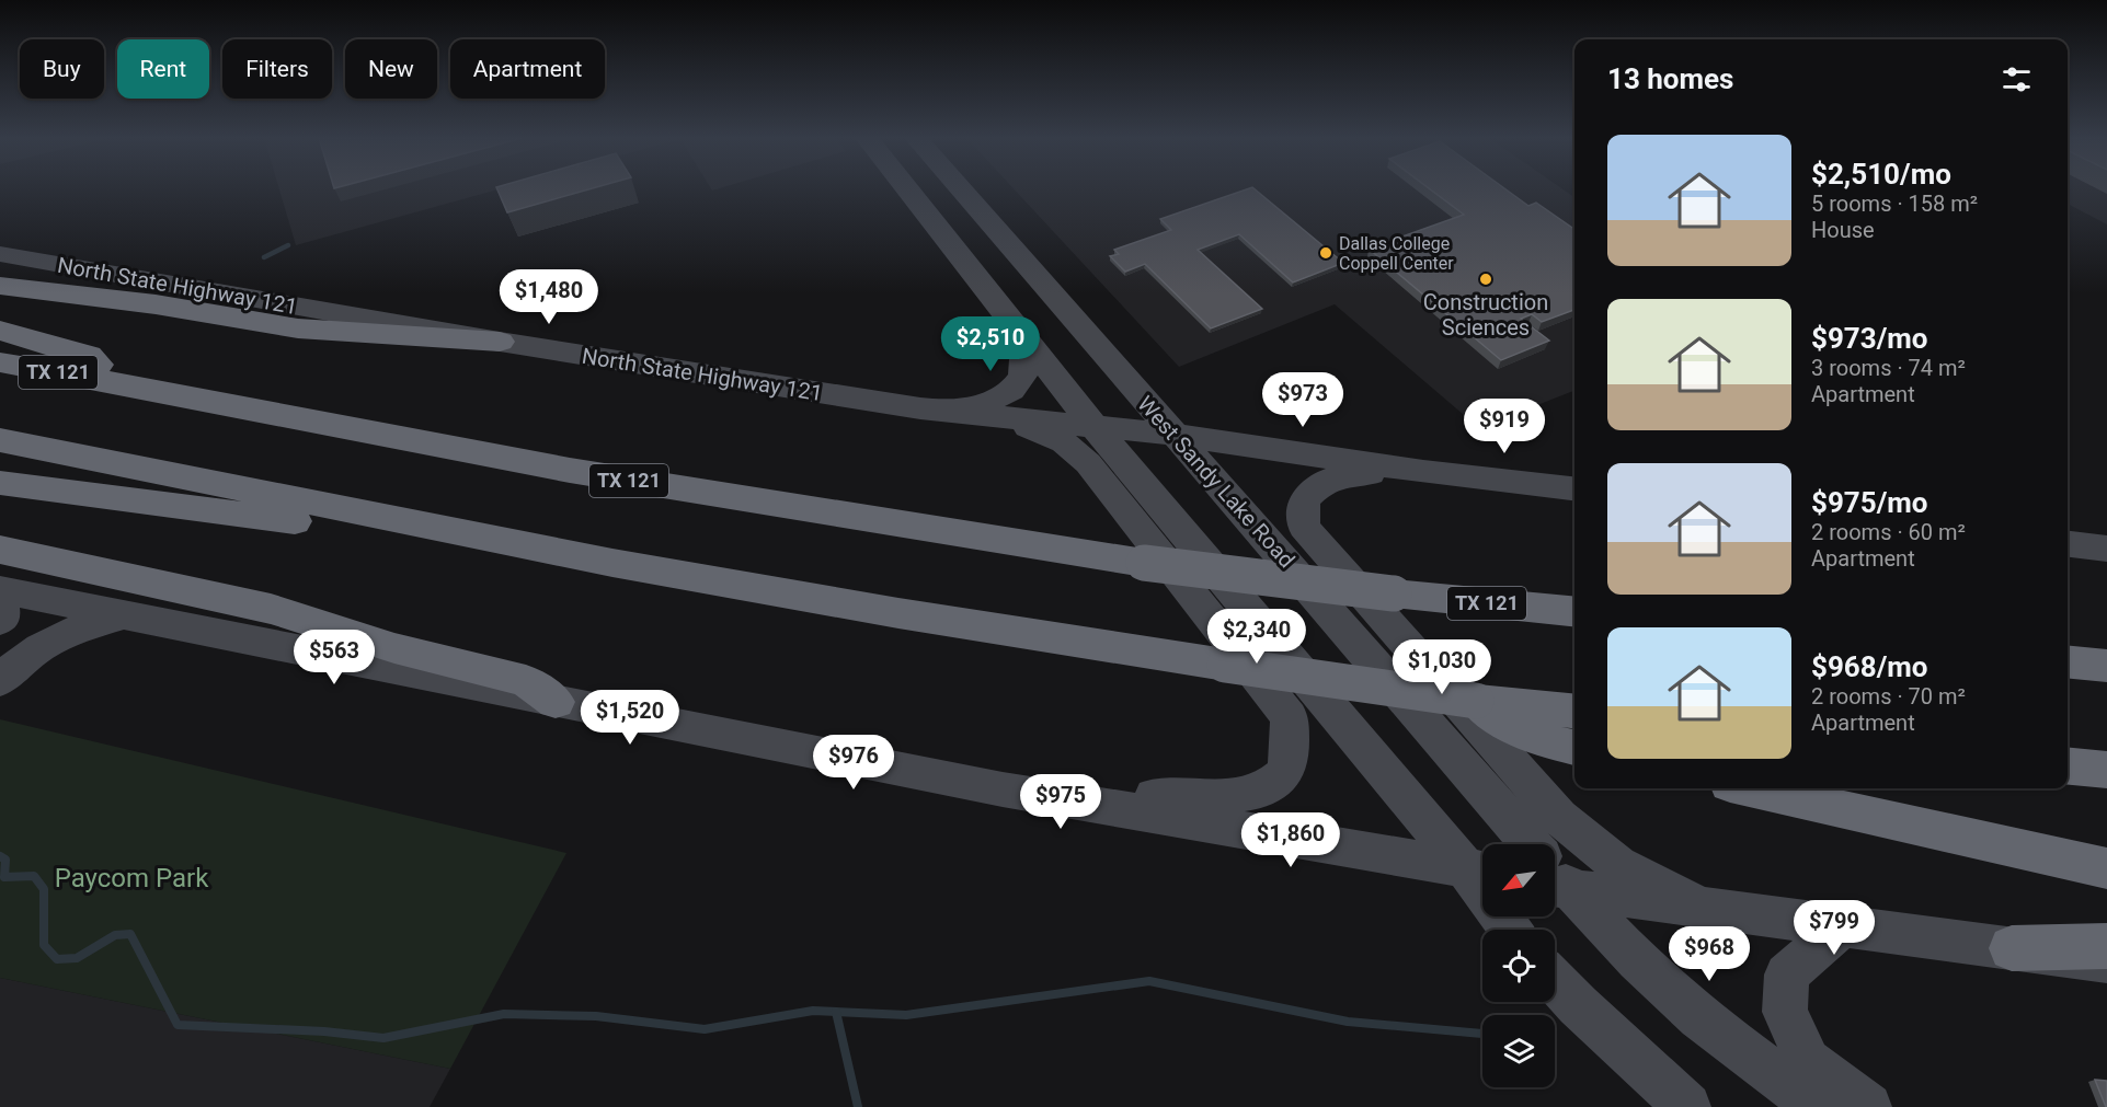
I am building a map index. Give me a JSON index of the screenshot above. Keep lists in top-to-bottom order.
{
  "streets": {
    "highway": ["TX 121"],
    "main road": ["North State Highway 121", "West Sandy Lake Road"]
  },
  "crossings": [
    ["North State Highway 121", "West Sandy Lake Road"]
  ],
  "parks": ["Paycom Park"],
  "places": ["Dallas College Coppell Center", "Construction Sciences"],
  "north": "bottom left",
  "page": {
    "chip": [
      "Buy",
      "Rent",
      "Filters",
      "New",
      "Apartment"
    ],
    "heading": "13 homes",
    "list": [
      {
        "name": "$2,510/mo",
        "note": "5 rooms · 158 m² · House"
      },
      {
        "name": "$973/mo",
        "note": "3 rooms · 74 m² · Apartment"
      },
      {
        "name": "$975/mo",
        "note": "2 rooms · 60 m² · Apartment"
      },
      {
        "name": "$968/mo",
        "note": "2 rooms · 70 m² · Apartment"
      }
    ],
    "price": [
      "$1,480",
      "$2,510",
      "$973",
      "$919",
      "$2,340",
      "$563",
      "$1,030",
      "$1,520",
      "$976",
      "$975",
      "$1,860",
      "$799",
      "$968"
    ]
  }
}
